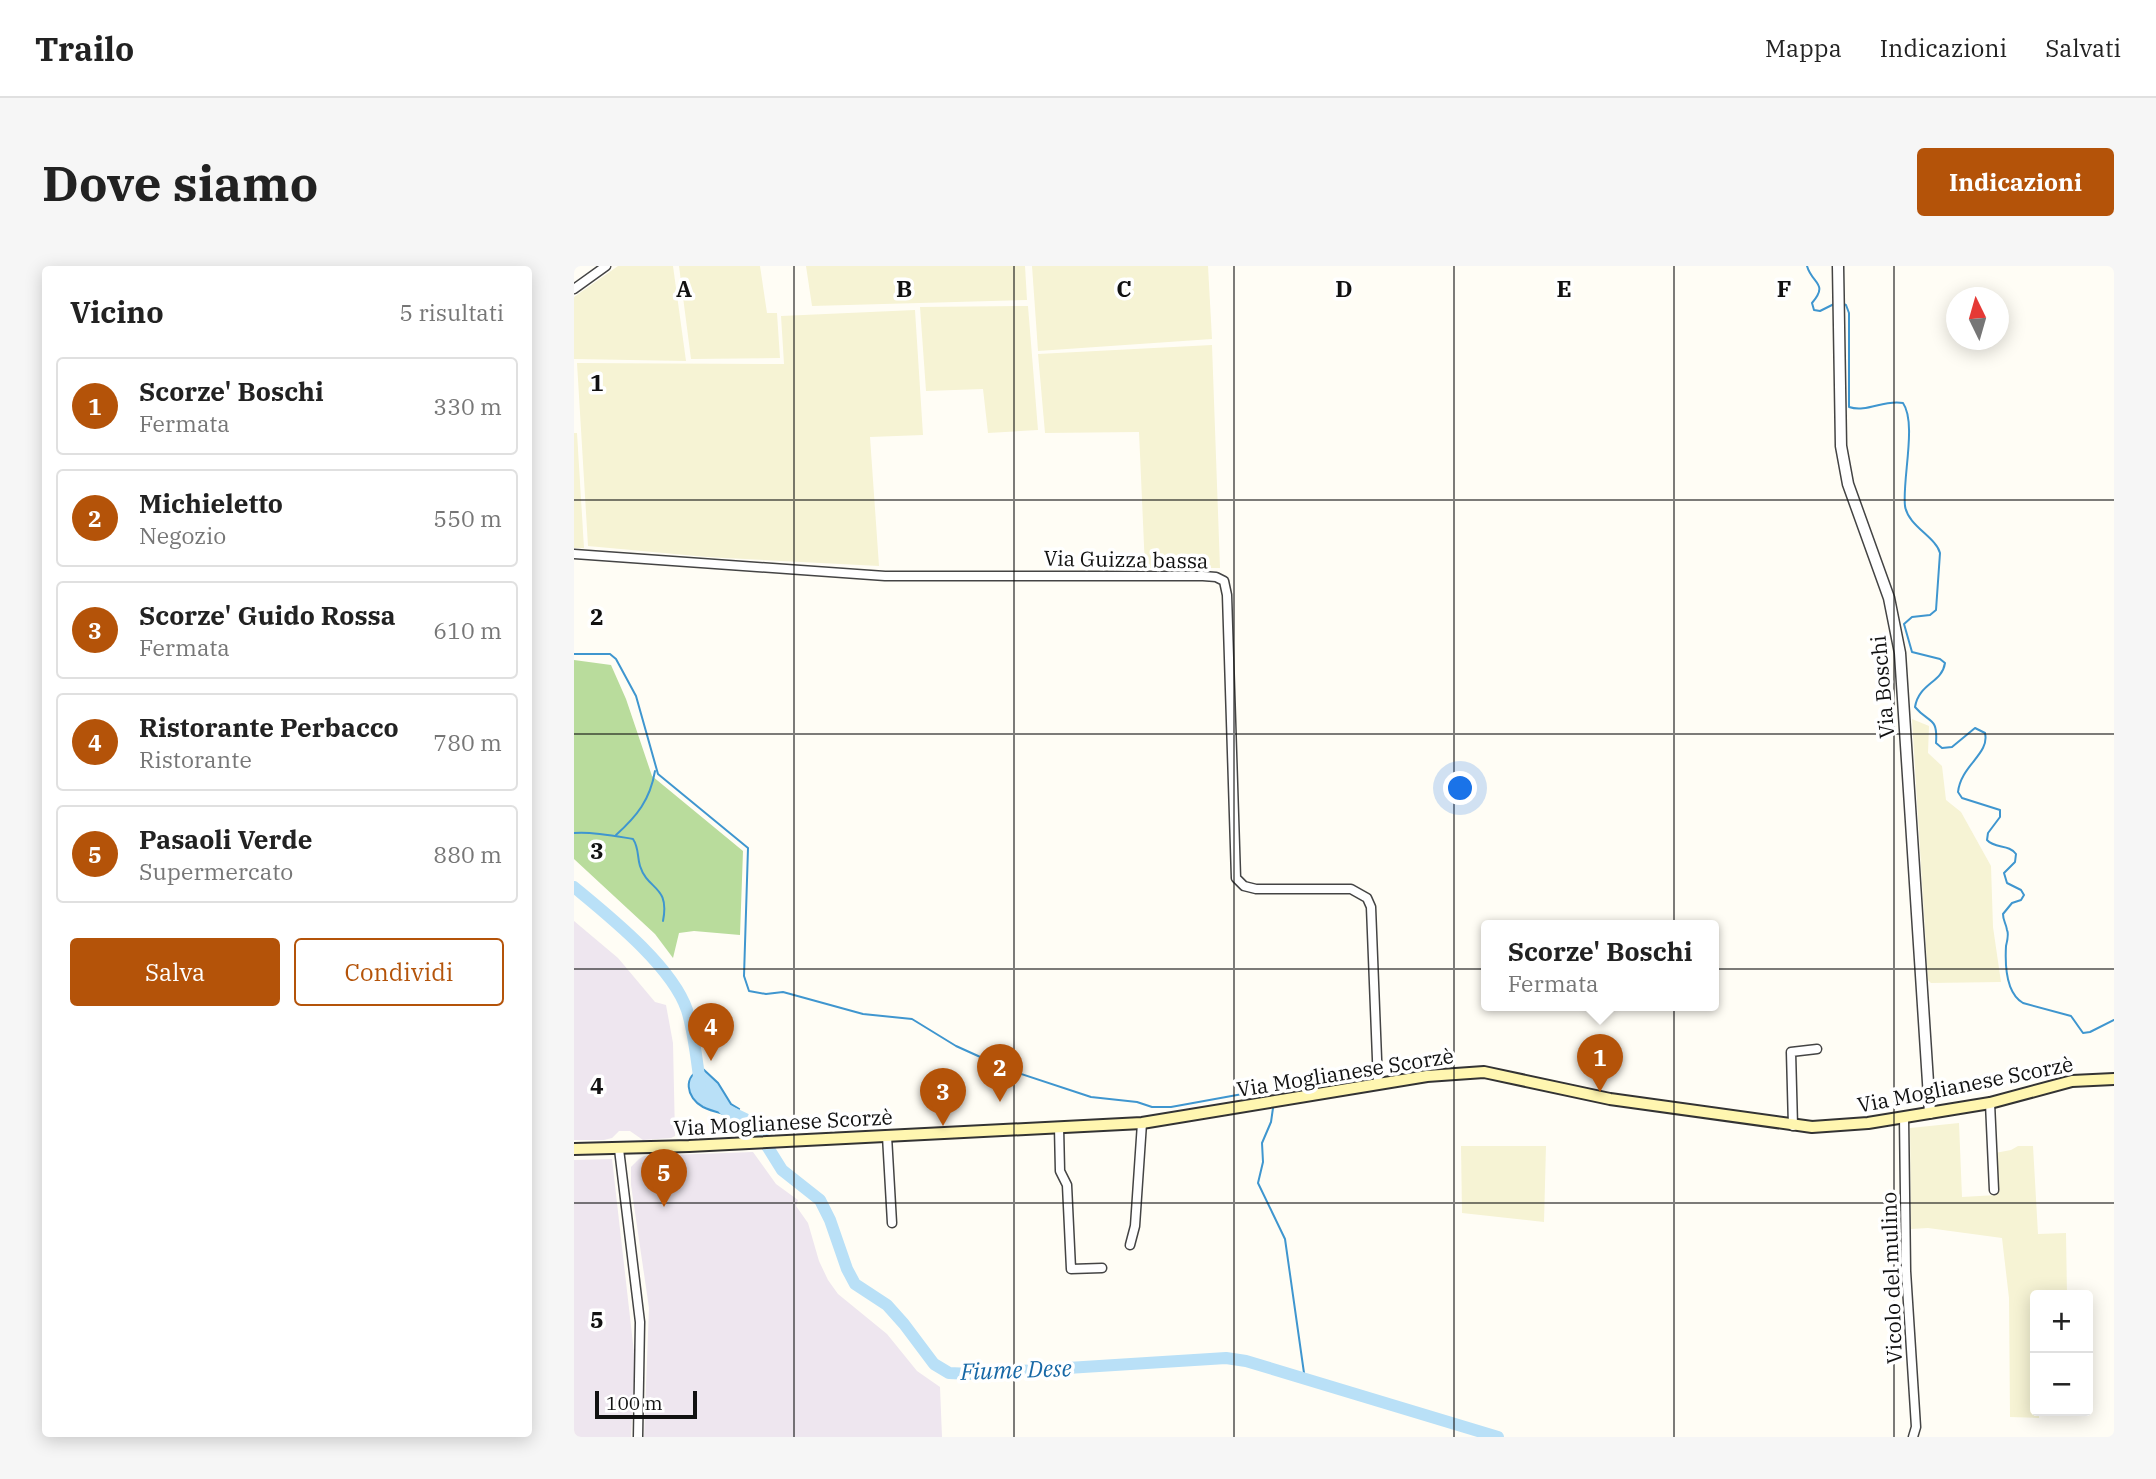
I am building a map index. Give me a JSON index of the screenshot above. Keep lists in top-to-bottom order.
{
  "streets": {
    "main road": ["Via Moglianese Scorzè"],
    "street": ["Via Guizza bassa", "Via Boschi", "Vicolo del mulino"]
  },
  "crossings": [
    ["Via Guizza bassa", "Via Moglianese Scorzè"],
    ["Via Boschi", "Via Moglianese Scorzè"],
    ["Via Moglianese Scorzè", "Vicolo del mulino"]
  ],
  "water": ["Fiume Dese"],
  "scale_bar": "100 m",
  "north": "top",
  "page": {
    "header": "Trailo",
    "nav": ["Mappa", "Indicazioni", "Salvati"],
    "buttons": [
      "Indicazioni",
      ["Salva", "Condividi"]
    ],
    "title": "Dove siamo",
    "heading": ["Vicino", "5 risultati"],
    "list": [
      {
        "mark": "1",
        "name": "Scorze' Boschi",
        "note": "Fermata",
        "value": "330 m"
      },
      {
        "mark": "2",
        "name": "Michieletto",
        "note": "Negozio",
        "value": "550 m"
      },
      {
        "mark": "3",
        "name": "Scorze' Guido Rossa",
        "note": "Fermata",
        "value": "610 m"
      },
      {
        "mark": "4",
        "name": "Ristorante Perbacco",
        "note": "Ristorante",
        "value": "780 m"
      },
      {
        "mark": "5",
        "name": "Pasaoli Verde",
        "note": "Supermercato",
        "value": "880 m"
      }
    ],
    "popup": ["Scorze' Boschi", "Fermata"],
    "pins": [
      "4",
      "1",
      "2",
      "3",
      "5"
    ],
    "map_buttons": ["+", "−"],
    "scale": "100 m"
  },
  "grid": {
    "columns": [
      "A",
      "B",
      "C",
      "D",
      "E",
      "F"
    ],
    "rows": [
      "1",
      "2",
      "3",
      "4",
      "5"
    ]
  }
}
